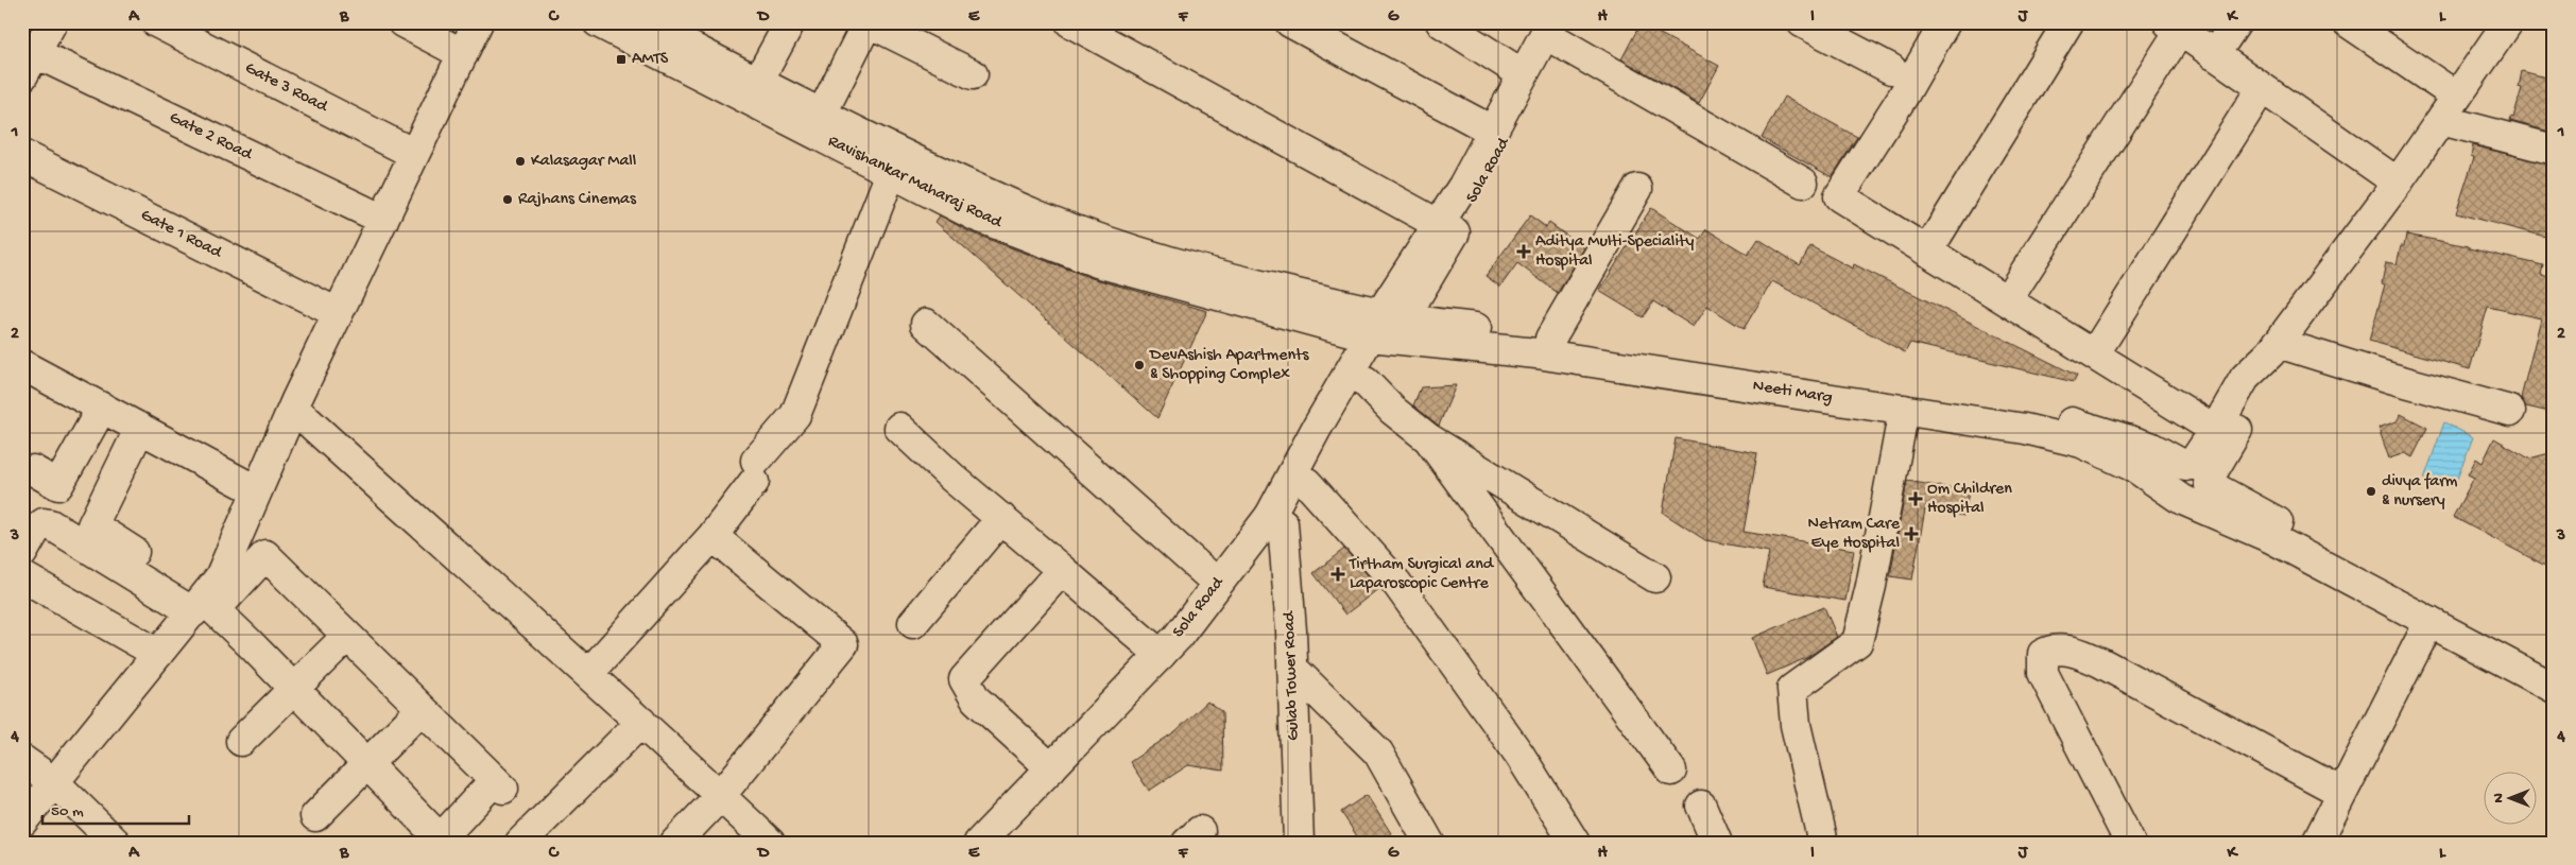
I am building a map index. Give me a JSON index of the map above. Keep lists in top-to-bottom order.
{
  "streets": {
    "street": [
      "Gate 3 Road",
      "Gate 2 Road",
      "Sola Road",
      "Ravishankar Maharaj Road",
      "Gate 1 Road",
      "Neeti Marg",
      "Gulab Tower Road"
    ]
  },
  "crossings": [
    ["Sola Road", "Ravishankar Maharaj Road"],
    ["Sola Road", "Neeti Marg"],
    ["Sola Road", "Gulab Tower Road"],
    ["Ravishankar Maharaj Road", "Neeti Marg"]
  ],
  "places": {
    "transit": ["AMTS"],
    "other": [
      "Kalasagar Mall",
      "Rajhans Cinemas",
      "DevAshish Apartments & Shopping Complex",
      "divya farm & nursery"
    ],
    "health": [
      "Aditya Multi-Speciality Hospital",
      "Om Children Hospital",
      "Netram Care Eye Hospital",
      "Tirtham Surgical and Laparoscopic Centre"
    ]
  },
  "scale_bar": "50 m",
  "north": "left",
  "grid": {
    "columns": [
      "A",
      "B",
      "C",
      "D",
      "E",
      "F",
      "G",
      "H",
      "I",
      "J",
      "K",
      "L"
    ],
    "rows": [
      "1",
      "2",
      "3",
      "4"
    ]
  }
}
